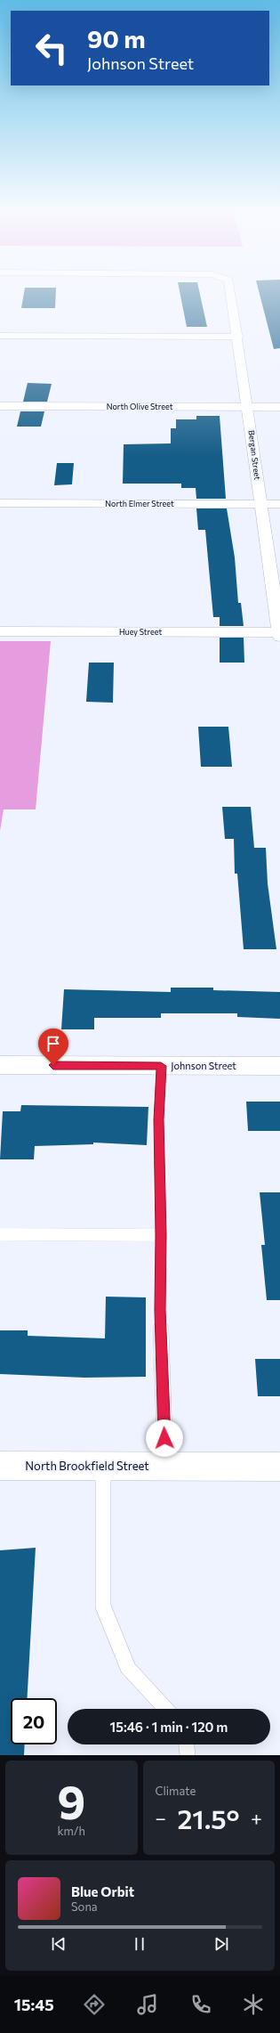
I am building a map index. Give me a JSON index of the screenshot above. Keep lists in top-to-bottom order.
{
  "streets": {
    "street": [
      "North Olive Street",
      "Bergan Street",
      "North Elmer Street",
      "Huey Street",
      "Johnson Street",
      "North Brookfield Street"
    ]
  },
  "crossings": [
    ["North Olive Street", "Bergan Street"],
    ["Bergan Street", "North Elmer Street"],
    ["Bergan Street", "Huey Street"]
  ],
  "page": {
    "turn": ["90 m", "Johnson Street"],
    "limit": "20",
    "trip": "15:46 · 1 min · 120 m",
    "tile": [
      ["9", "km/h"],
      "Climate"
    ],
    "heat": ["−", "21.5°", "+"],
    "song": ["Blue Orbit", "Sona"],
    "tabs": "15:45"
  }
}
